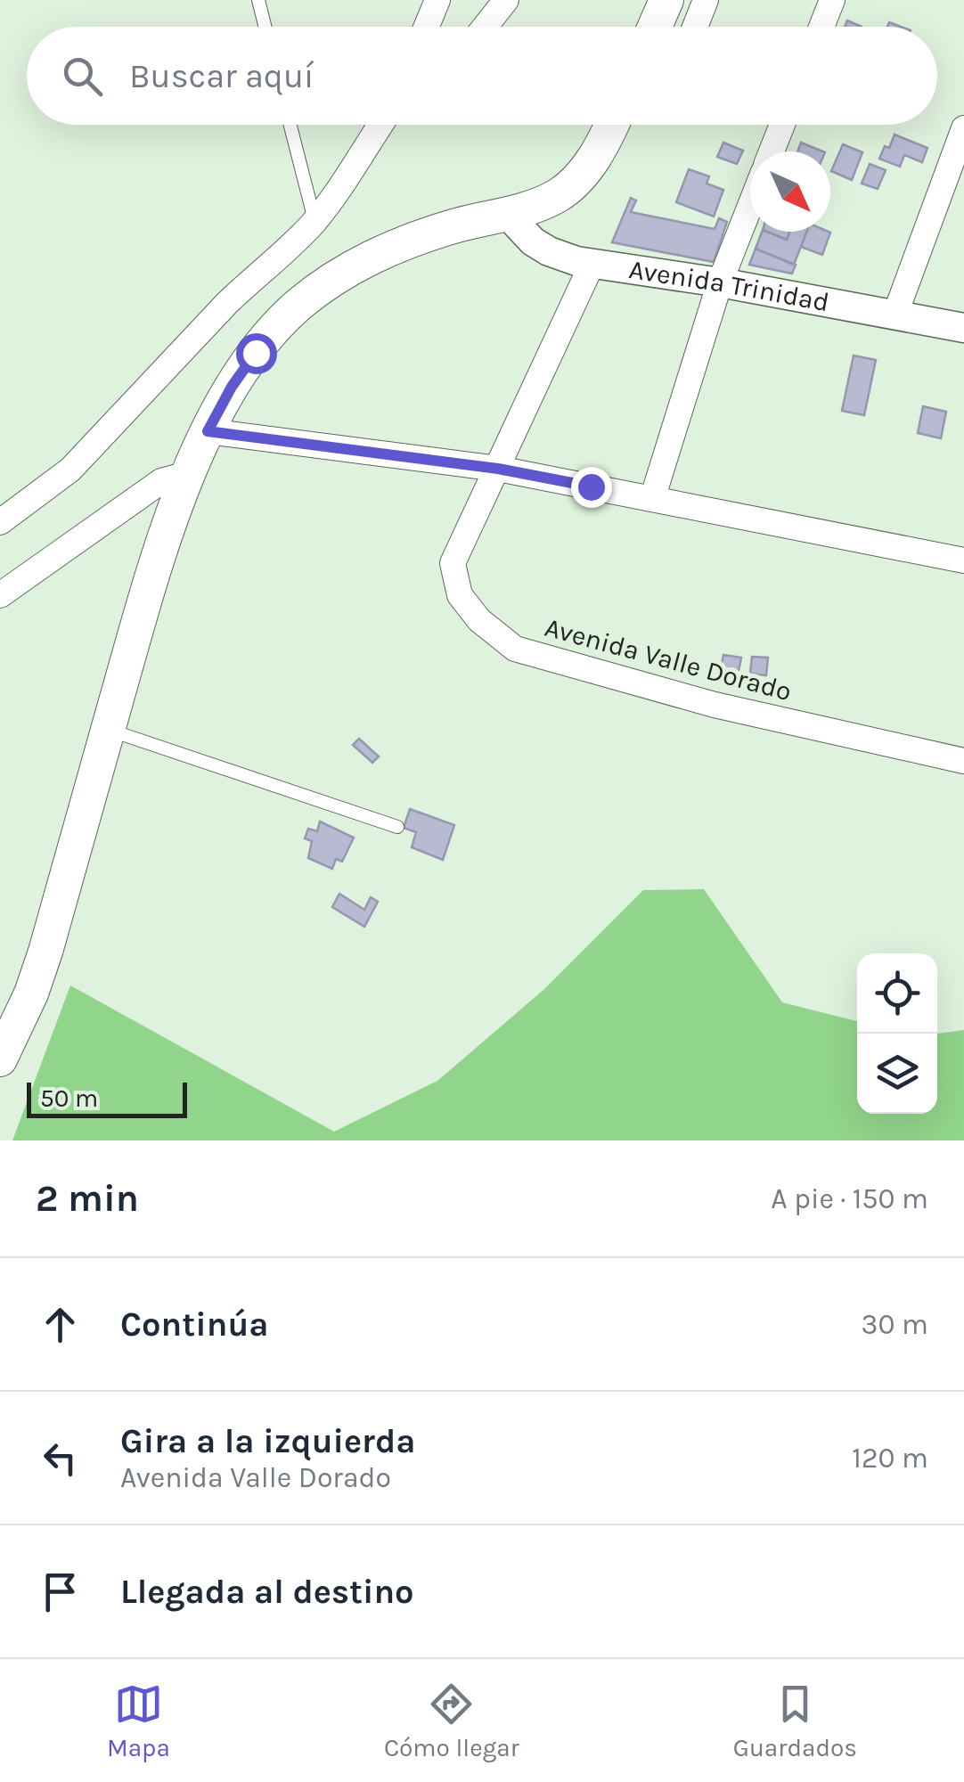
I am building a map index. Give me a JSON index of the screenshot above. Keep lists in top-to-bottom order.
{
  "streets": {
    "street": ["Avenida Trinidad", "Avenida Valle Dorado"]
  },
  "crossings": [
    ["Avenida Trinidad", "Avenida Valle Dorado"]
  ],
  "scale_bar": "50 m",
  "north": "bottom right",
  "page": {
    "search": "Buscar aquí",
    "scale": "50 m",
    "heading": ["2 min", "A pie · 150 m"],
    "list": [
      ["Continúa", "30 m"],
      ["Gira a la izquierda", "Avenida Valle Dorado", "120 m"],
      "Llegada al destino"
    ],
    "nav": ["Mapa", "Cómo llegar", "Guardados"]
  }
}
